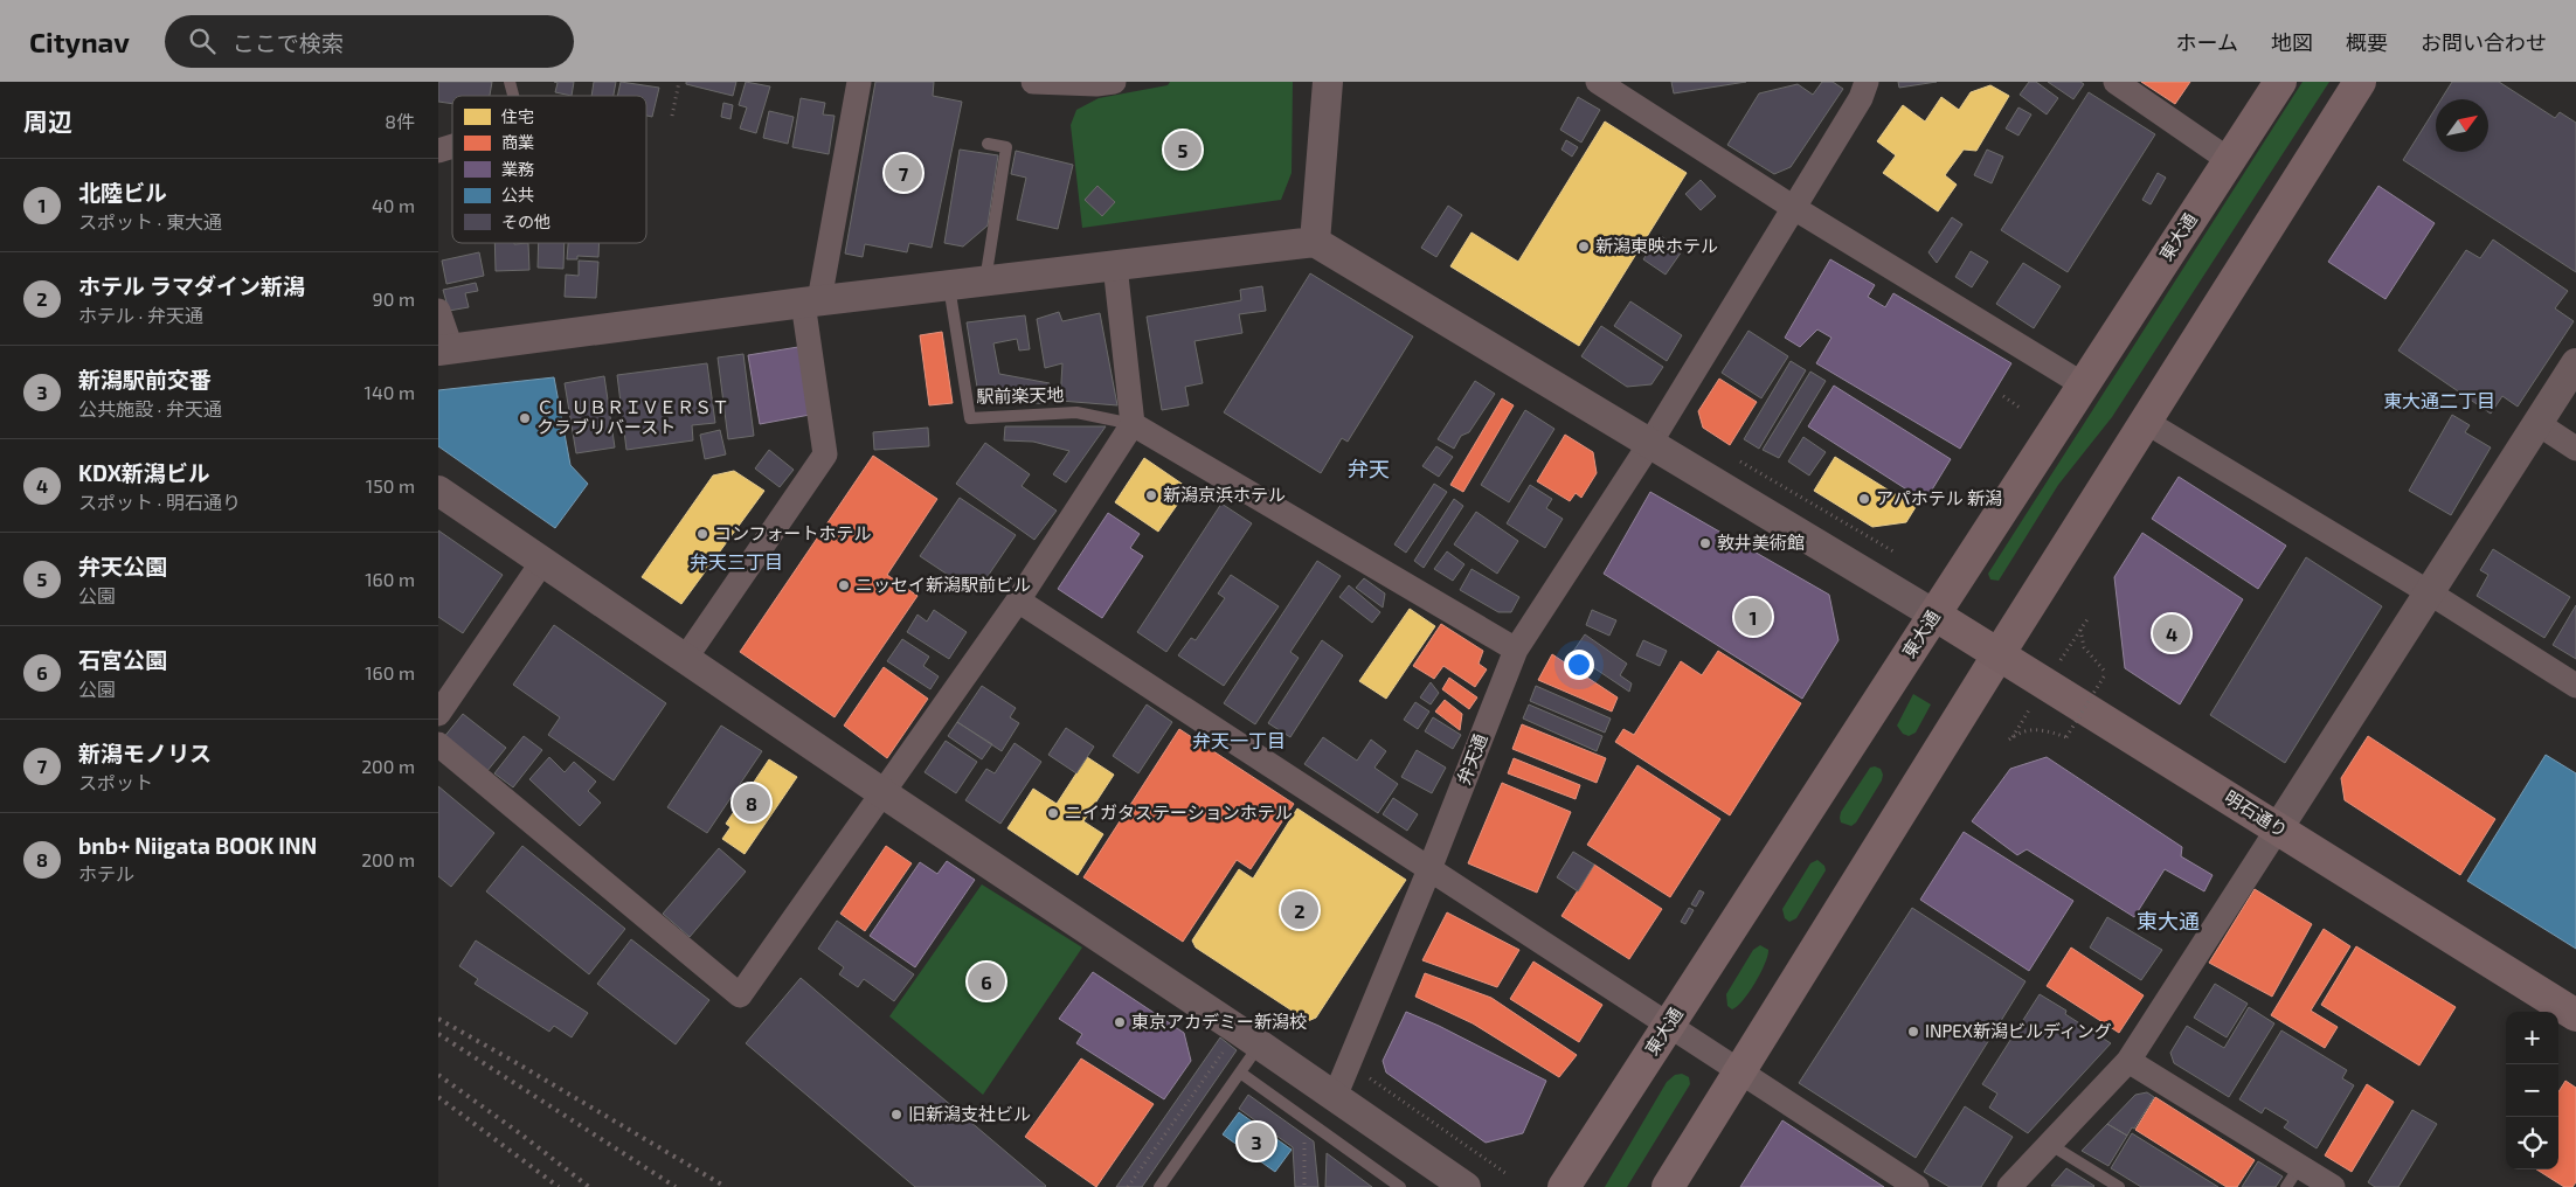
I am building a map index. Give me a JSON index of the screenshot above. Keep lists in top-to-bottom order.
{
  "streets": {
    "highway": ["東大通", "明石通り"],
    "street": ["弁天通"],
    "lane": ["駅前楽天地"]
  },
  "crossings": [
    ["東大通", "明石通り"]
  ],
  "districts": [
    "東大通二丁目",
    "弁天",
    "弁天三丁目",
    "弁天一丁目",
    "東大通"
  ],
  "places": [
    "新潟東映ホテル",
    "ＣＬＵＢＲＩＶＥＲＳＴ クラブリバースト",
    "新潟京浜ホテル",
    "アパホテル 新潟",
    "コンフォートホテル",
    "敦井美術館",
    "ニッセイ新潟駅前ビル",
    "ニイガタステーションホテル",
    "東京アカデミー新潟校",
    "INPEX新潟ビルディング",
    "旧新潟支社ビル"
  ],
  "legend": [
    "住宅",
    "商業",
    "業務",
    "公共",
    "その他"
  ],
  "north": "top right",
  "page": {
    "header": "Citynav",
    "search": "ここで検索",
    "nav": [
      "ホーム",
      "地図",
      "概要",
      "お問い合わせ"
    ],
    "heading": ["周辺", "8件"],
    "pins": [
      "5",
      "7",
      "1",
      "4",
      "8",
      "2",
      "6",
      "3"
    ],
    "list": [
      {
        "mark": "1",
        "name": "北陸ビル",
        "note": "スポット · 東大通",
        "value": "40 m"
      },
      {
        "mark": "2",
        "name": "ホテル ラマダイン新潟",
        "note": "ホテル · 弁天通",
        "value": "90 m"
      },
      {
        "mark": "3",
        "name": "新潟駅前交番",
        "note": "公共施設 · 弁天通",
        "value": "140 m"
      },
      {
        "mark": "4",
        "name": "KDX新潟ビル",
        "note": "スポット · 明石通り",
        "value": "150 m"
      },
      {
        "mark": "5",
        "name": "弁天公園",
        "note": "公園",
        "value": "160 m"
      },
      {
        "mark": "6",
        "name": "石宮公園",
        "note": "公園",
        "value": "160 m"
      },
      {
        "mark": "7",
        "name": "新潟モノリス",
        "note": "スポット",
        "value": "200 m"
      },
      {
        "mark": "8",
        "name": "bnb+ Niigata BOOK INN",
        "note": "ホテル",
        "value": "200 m"
      }
    ],
    "map_buttons": ["+", "−"]
  }
}
